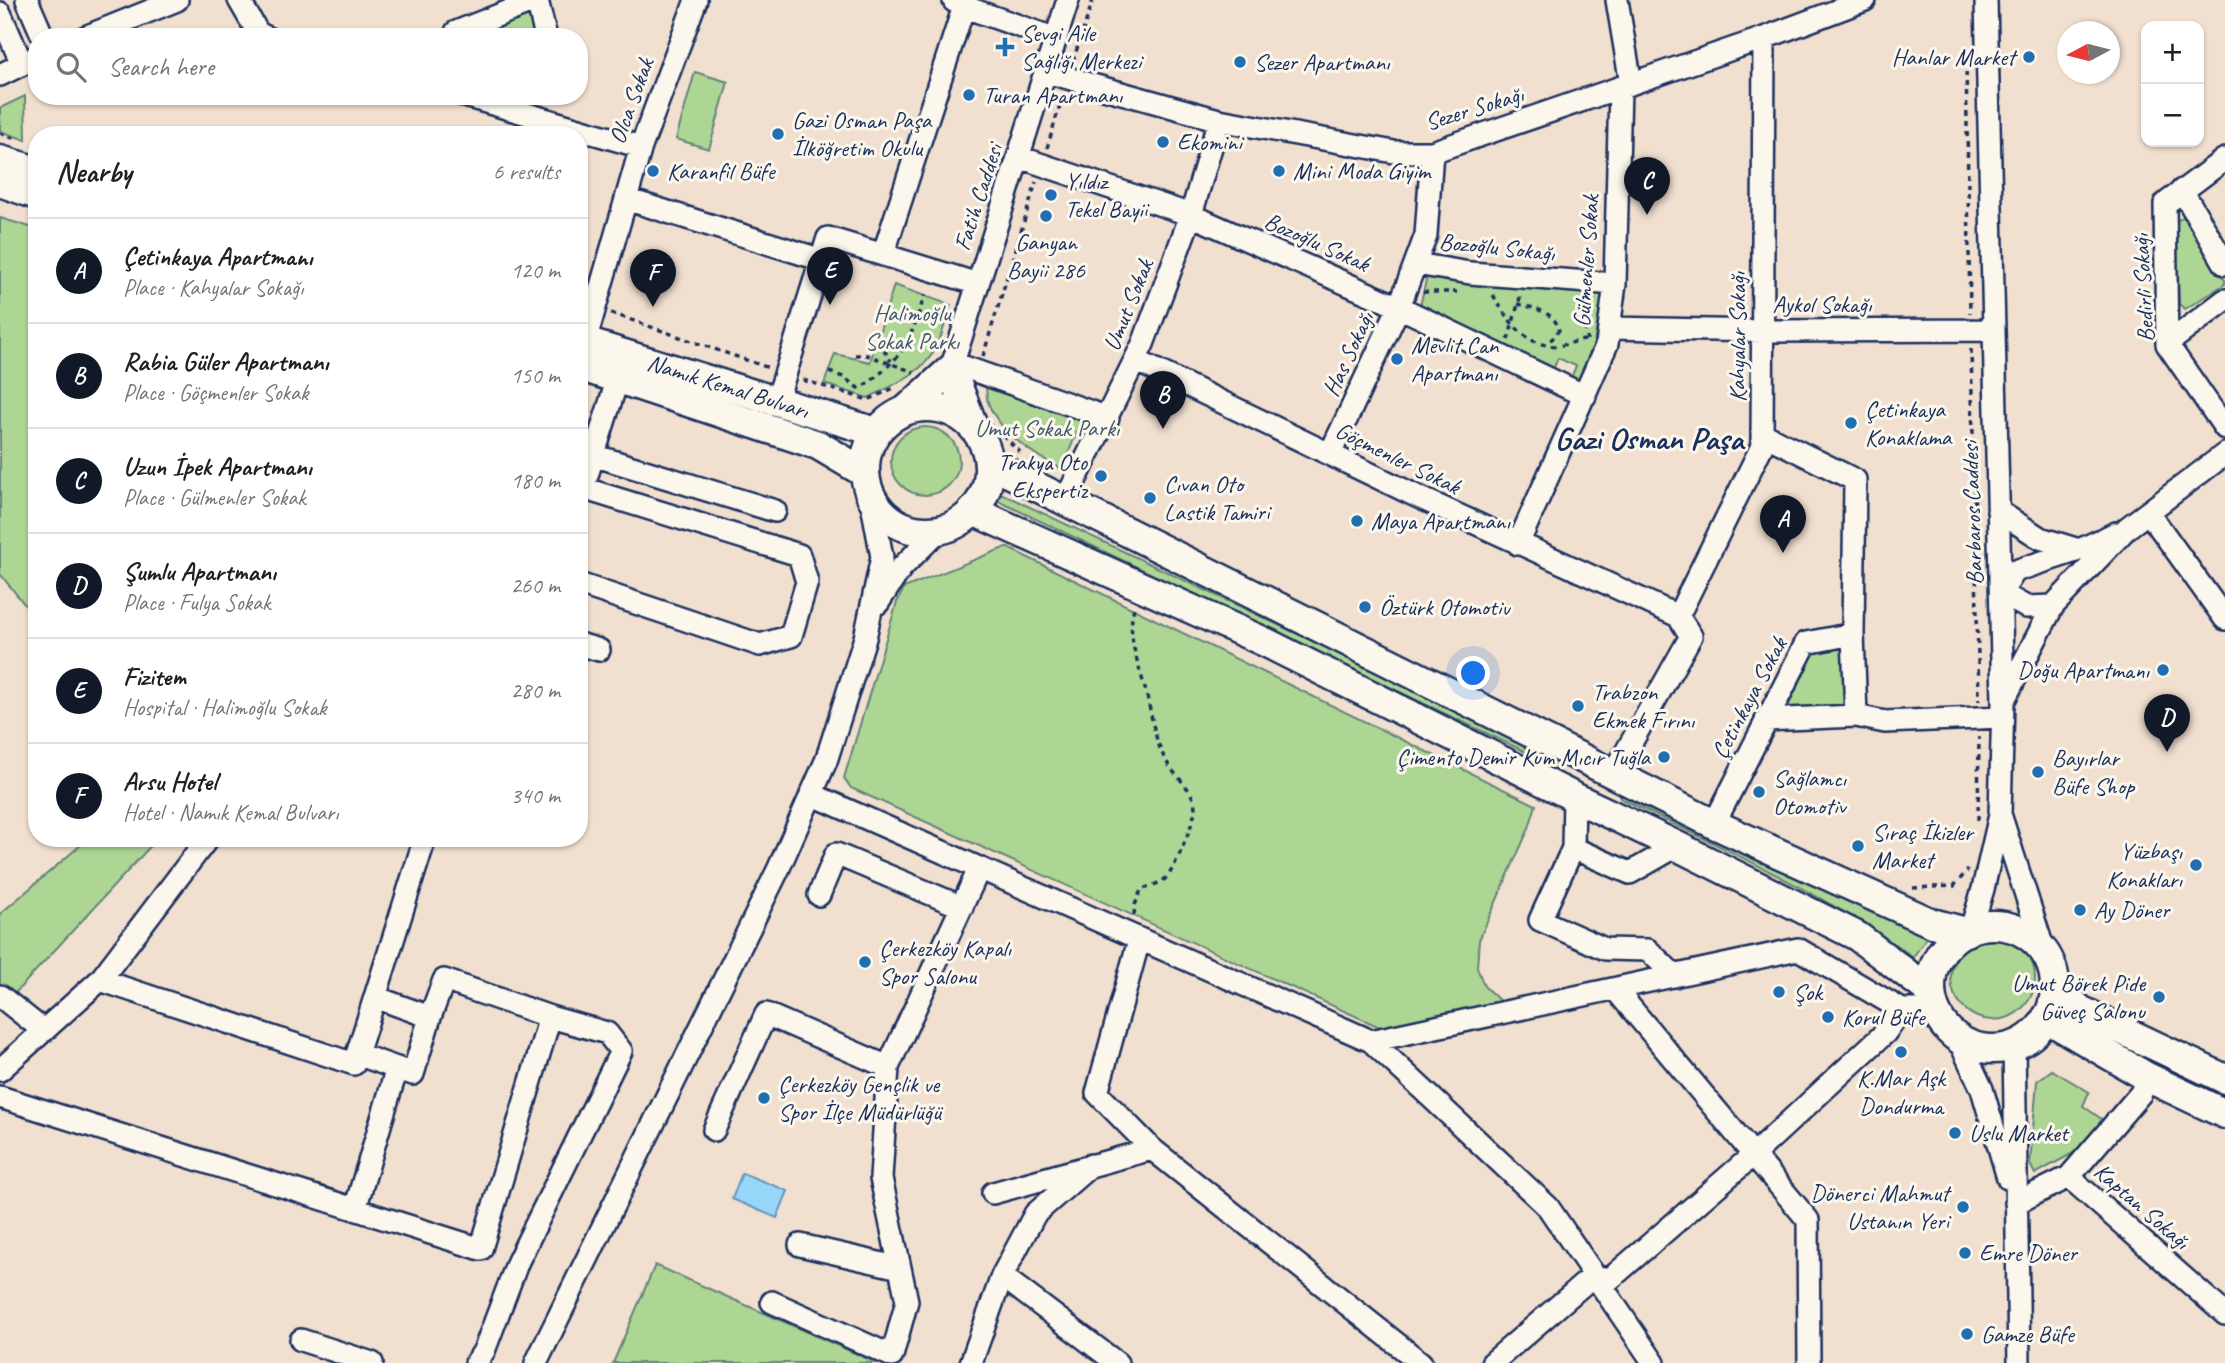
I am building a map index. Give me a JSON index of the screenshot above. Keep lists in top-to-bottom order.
{
  "streets": {
    "main road": ["Namık Kemal Bulvarı"],
    "street": [
      "Olca Sokak",
      "Sezer Sokağı",
      "Fatih Caddesi",
      "Bozoğlu Sokak",
      "Bozoğlu Sokağı",
      "Gülmenler Sokak",
      "Bedirli Sokağı",
      "Aykol Sokağı",
      "Umut Sokak",
      "Kahyalar Sokağı",
      "Has Sokağı",
      "Göçmenler Sokak",
      "Barbaros Caddesi",
      "Çetinkaya Sokak",
      "Kaptan Sokağı"
    ]
  },
  "crossings": [
    ["Sezer Sokağı", "Fatih Caddesi"],
    ["Sezer Sokağı", "Gülmenler Sokak"],
    ["Sezer Sokağı", "Umut Sokak"],
    ["Sezer Sokağı", "Kahyalar Sokağı"],
    ["Sezer Sokağı", "Has Sokağı"],
    ["Fatih Caddesi", "Bozoğlu Sokak"],
    ["Bozoğlu Sokak", "Gülmenler Sokak"],
    ["Bozoğlu Sokak", "Umut Sokak"],
    ["Bozoğlu Sokak", "Has Sokağı"],
    ["Bozoğlu Sokağı", "Gülmenler Sokak"],
    ["Bozoğlu Sokağı", "Has Sokağı"],
    ["Gülmenler Sokak", "Aykol Sokağı"],
    ["Gülmenler Sokak", "Göçmenler Sokak"],
    ["Aykol Sokağı", "Kahyalar Sokağı"],
    ["Aykol Sokağı", "Barbaros Caddesi"],
    ["Umut Sokak", "Göçmenler Sokak"],
    ["Kahyalar Sokağı", "Göçmenler Sokak"],
    ["Has Sokağı", "Göçmenler Sokak"]
  ],
  "districts": ["Gazi Osman Paşa"],
  "parks": ["Halimoğlu Sokak Parkı", "Umut Sokak Parkı"],
  "places": {
    "health": ["Sevgi Aile Sağlığı Merkezi"],
    "other": [
      "Hanlar Market",
      "Sezer Apartmanı",
      "Turan Apartmanı",
      "Gazi Osman Paşa İlköğretim Okulu",
      "Ekomini",
      "Karanfil Büfe",
      "Mini Moda Giyim",
      "Yıldız Tekel Bayii",
      "Ganyan Bayii 286",
      "Mevlit Can Apartmanı",
      "Çetinkaya Konaklama",
      "Trakya Oto Ekspertiz",
      "Cıvan Oto Lastik Tamiri",
      "Maya Apartmanı",
      "Öztürk Otomotiv",
      "Doğu Apartmanı",
      "Trabzon Ekmek Fırını",
      "Çimento Demir Kum Mıcır Tuğla",
      "Bayırlar Büfe Shop",
      "Sağlamcı Otomotiv",
      "Sıraç İkizler Market",
      "Yüzbaşı Konakları",
      "Ay Döner",
      "Çerkezköy Kapalı Spor Salonu",
      "Şok",
      "Umut Börek Pide Güveç Salonu",
      "Korul Büfe",
      "K.Mar Aşk Dondurma",
      "Çerkezköy Gençlik ve Spor İlçe Müdürlüğü",
      "Uslu Market",
      "Dönerci Mahmut Ustanın Yeri",
      "Emre Döner",
      "Gamze Büfe"
    ]
  },
  "north": "left",
  "page": {
    "map_buttons": ["+", "−"],
    "search": "Search here",
    "heading": ["Nearby", "6 results"],
    "pins": [
      "C",
      "E",
      "F",
      "B",
      "A",
      "D"
    ],
    "list": [
      {
        "mark": "A",
        "name": "Çetinkaya Apartmanı",
        "note": "Place · Kahyalar Sokağı",
        "value": "120 m"
      },
      {
        "mark": "B",
        "name": "Rabia Güler Apartmanı",
        "note": "Place · Göçmenler Sokak",
        "value": "150 m"
      },
      {
        "mark": "C",
        "name": "Uzun İpek Apartmanı",
        "note": "Place · Gülmenler Sokak",
        "value": "180 m"
      },
      {
        "mark": "D",
        "name": "Şumlu Apartmanı",
        "note": "Place · Fulya Sokak",
        "value": "260 m"
      },
      {
        "mark": "E",
        "name": "Fizitem",
        "note": "Hospital · Halimoğlu Sokak",
        "value": "280 m"
      },
      {
        "mark": "F",
        "name": "Arsu Hotel",
        "note": "Hotel · Namık Kemal Bulvarı",
        "value": "340 m"
      }
    ]
  }
}
